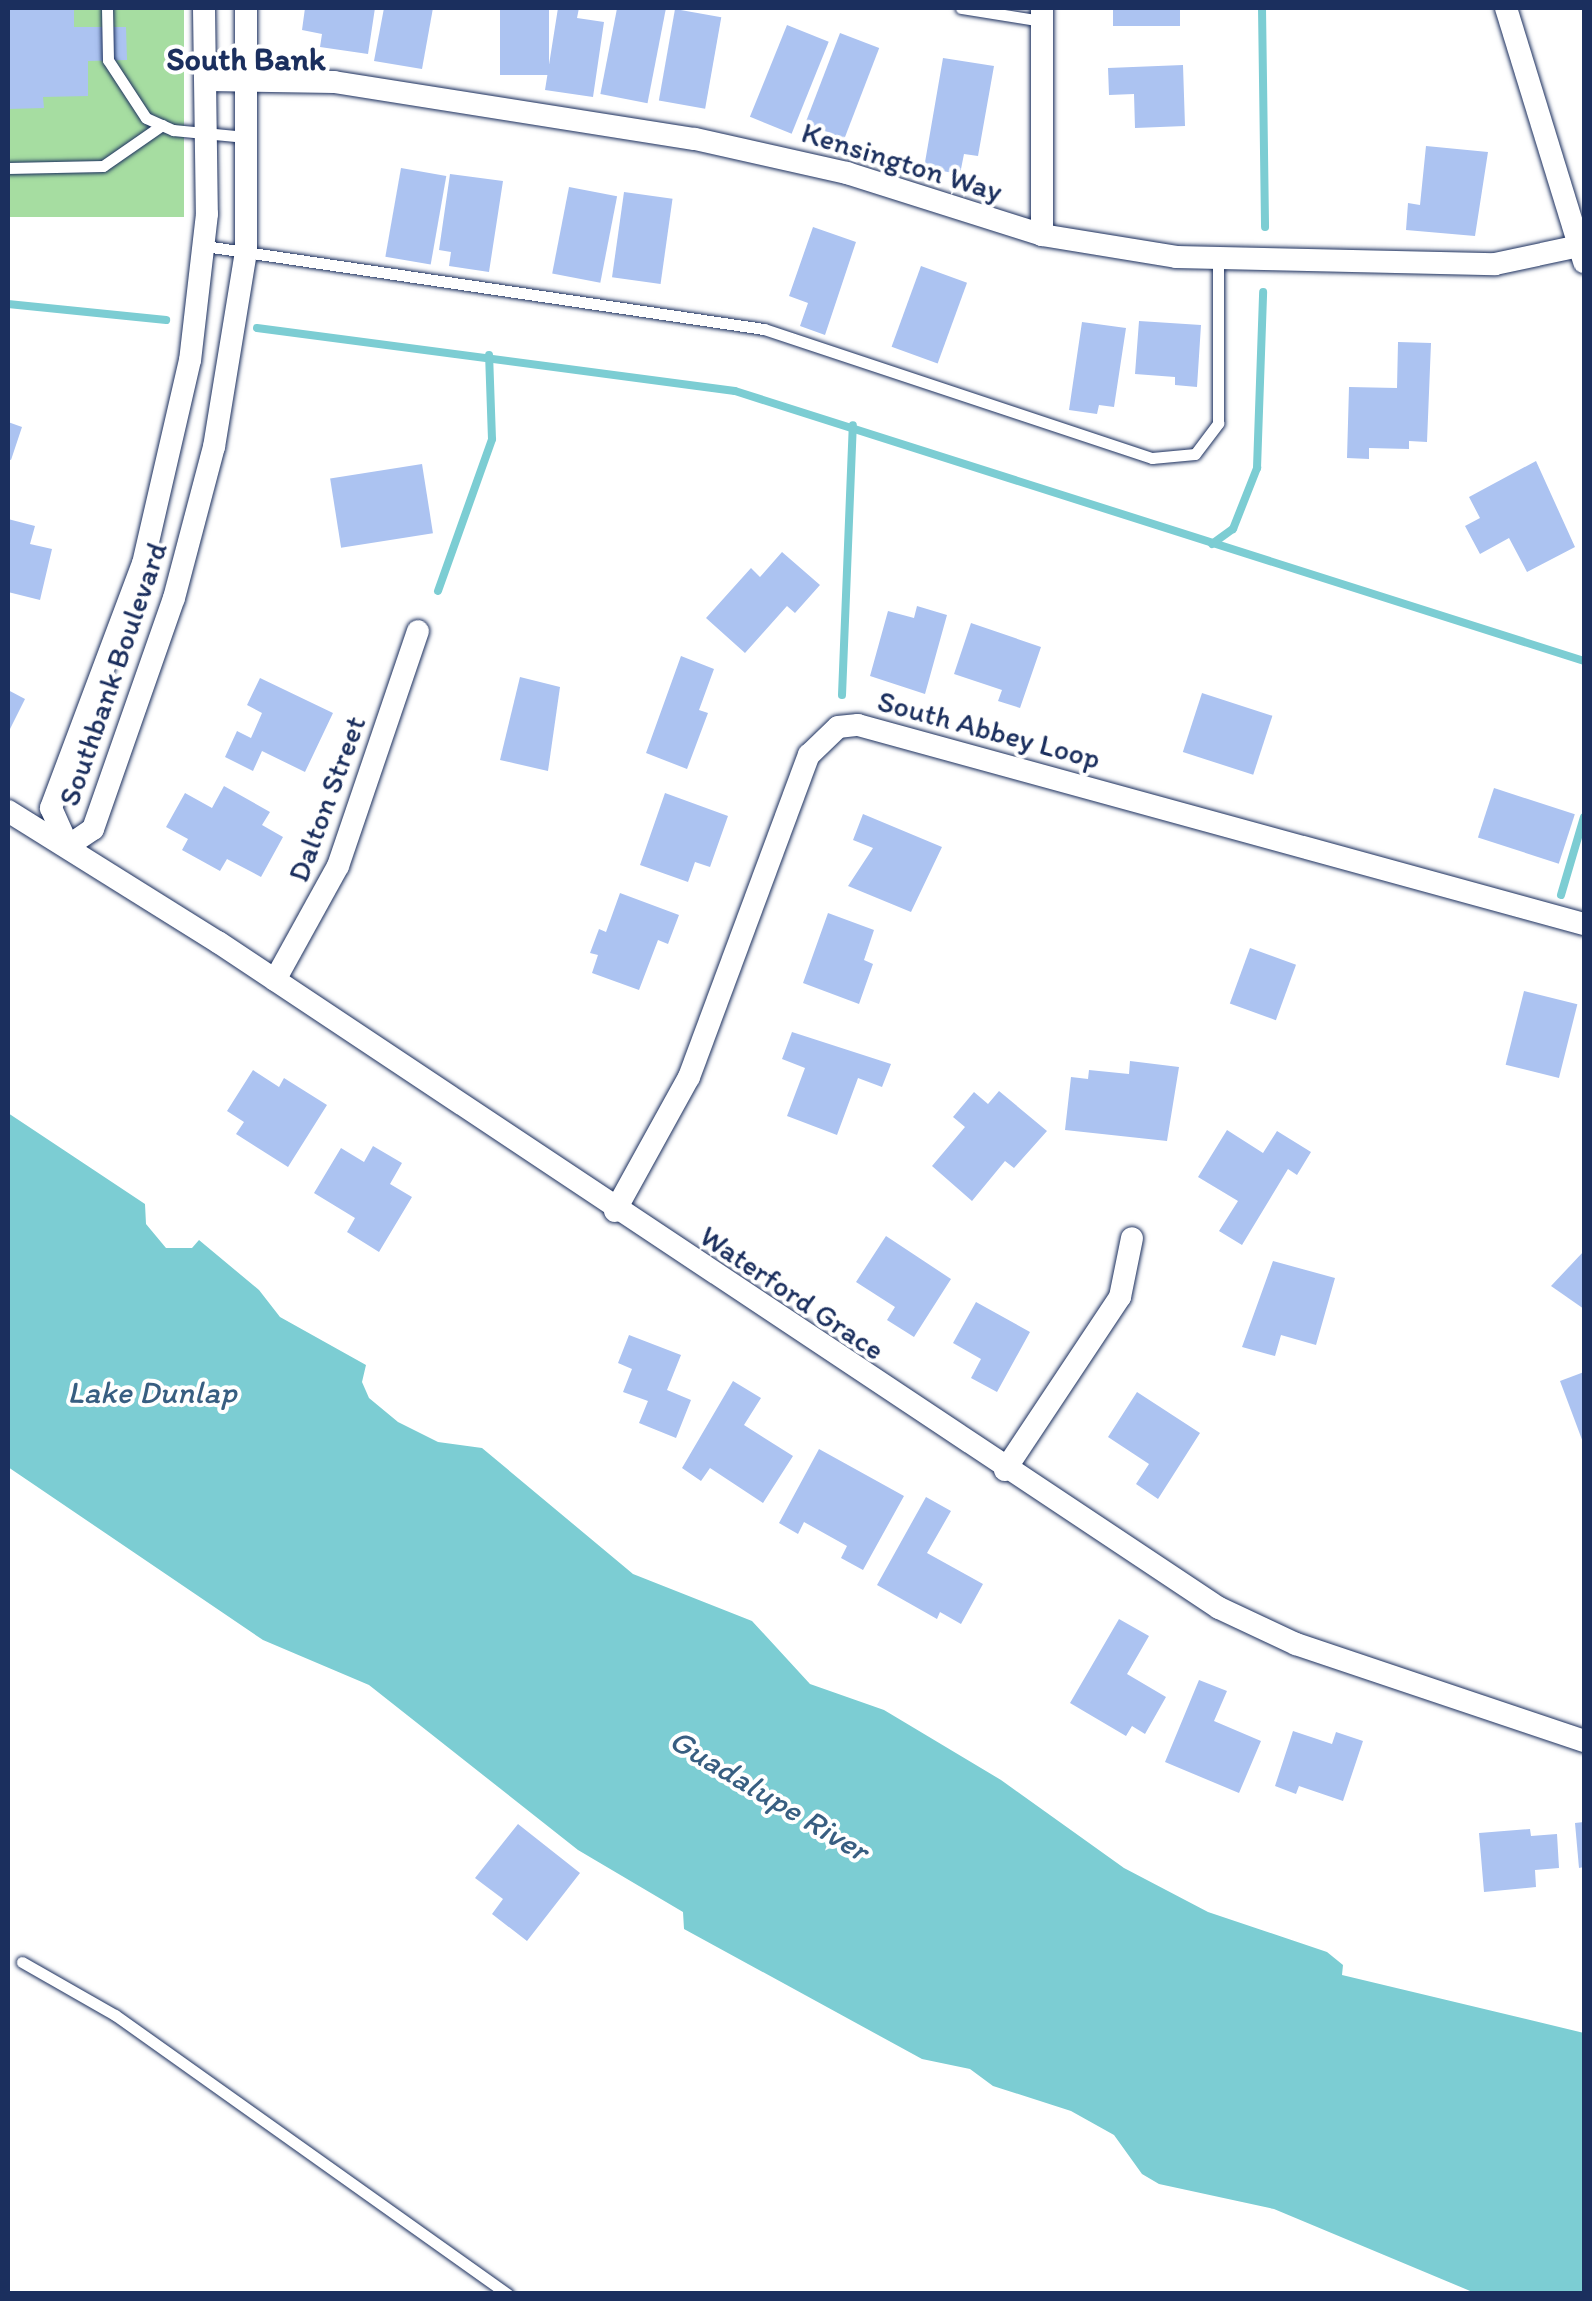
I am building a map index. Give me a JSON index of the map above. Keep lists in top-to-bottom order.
{
  "streets": {
    "street": [
      "Kensington Way",
      "Southbank Boulevard",
      "South Abbey Loop",
      "Dalton Street",
      "Waterford Grace"
    ]
  },
  "crossings": [
    ["Kensington Way", "Southbank Boulevard"],
    ["Southbank Boulevard", "Waterford Grace"],
    ["South Abbey Loop", "Waterford Grace"],
    ["Dalton Street", "Waterford Grace"]
  ],
  "districts": ["South Bank"],
  "water": ["Lake Dunlap", "Guadalupe River"]
}
